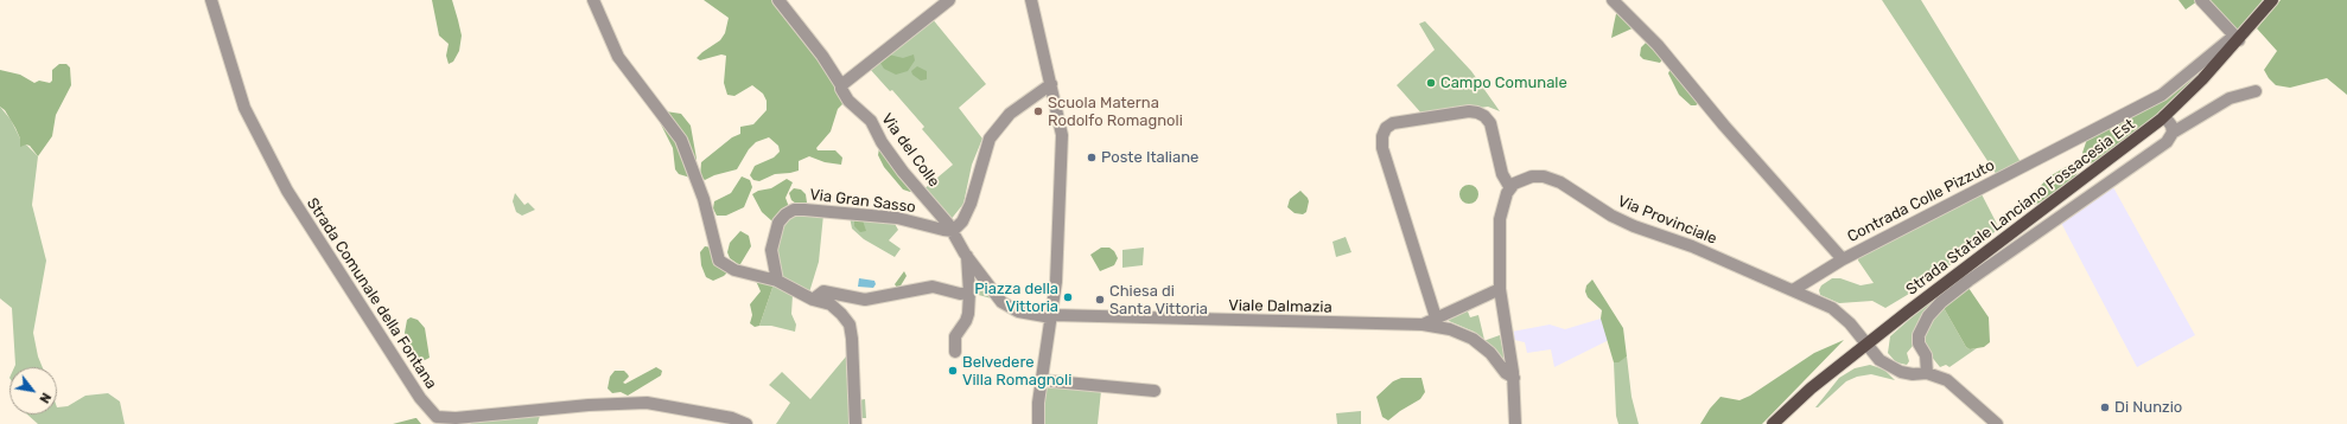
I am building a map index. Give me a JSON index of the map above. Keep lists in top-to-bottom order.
{
  "streets": {
    "main road": ["Strada Statale Lanciano Fossacesia Est"],
    "street": [
      "Via del Colle",
      "Via Gran Sasso",
      "Contrada Colle Pizzuto",
      "Via Provinciale",
      "Strada Comunale della Fontana",
      "Viale Dalmazia"
    ]
  },
  "crossings": [
    ["Via del Colle", "Via Gran Sasso"],
    ["Via del Colle", "Viale Dalmazia"],
    ["Contrada Colle Pizzuto", "Strada Statale Lanciano Fossacesia Est"],
    ["Strada Statale Lanciano Fossacesia Est", "Via Provinciale"]
  ],
  "places": [
    "Campo Comunale",
    "Scuola Materna Rodolfo Romagnoli",
    "Poste Italiane",
    "Piazza della Vittoria",
    "Chiesa di Santa Vittoria",
    "Belvedere Villa Romagnoli",
    "Di Nunzio"
  ],
  "north": "bottom right"
}
